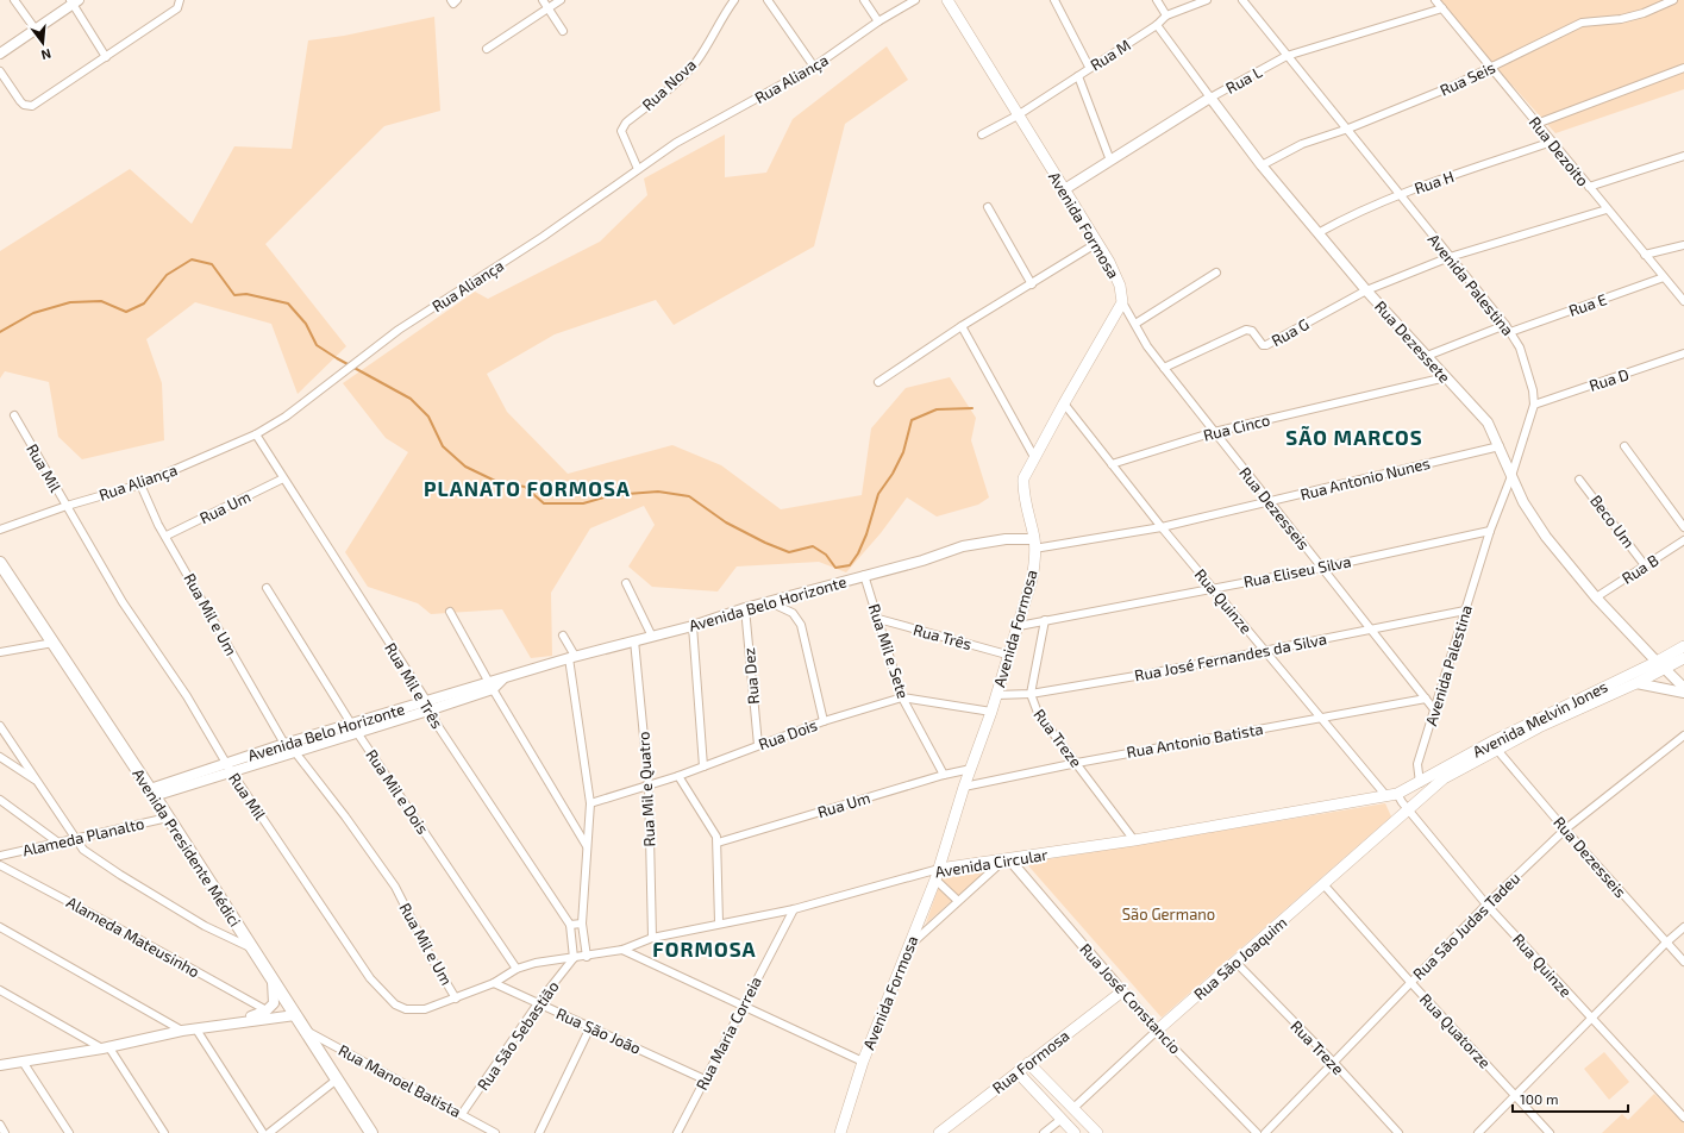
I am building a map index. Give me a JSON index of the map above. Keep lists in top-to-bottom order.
{
  "streets": {
    "main road": [
      "Avenida Formosa",
      "Avenida Melvin Jones",
      "Avenida Presidente Médici",
      "Avenida Circular",
      "Rua São Joaquim",
      "Rua José Constancio",
      "Rua Formosa"
    ],
    "street": [
      "Rua M",
      "Rua Aliança",
      "Rua Seis",
      "Rua L",
      "Rua Nova",
      "Rua Dezoito",
      "Rua H",
      "Avenida Palestina",
      "Rua E",
      "Rua G",
      "Rua Dezessete",
      "Rua D",
      "Rua Cinco",
      "Rua Mil",
      "Rua Antonio Nunes",
      "Rua Um",
      "Rua Dezesseis",
      "Beco Um",
      "Rua B",
      "Rua Eliseu Silva",
      "Rua Quinze",
      "Avenida Belo Horizonte",
      "Rua Mil e Um",
      "Rua Três",
      "Rua Mil e Sete",
      "Rua José Fernandes da Silva",
      "Rua Dez",
      "Rua Mil e Três",
      "Rua Dois",
      "Rua Treze",
      "Rua Antonio Batista",
      "Rua Mil e Quatro",
      "Rua Mil e Dois",
      "Alameda Planalto",
      "Rua São Judas Tadeu",
      "Alameda Mateusinho",
      "Rua São João",
      "Rua Quatorze",
      "Rua Maria Correia",
      "Rua São Sebastião",
      "Rua Manoel Batista"
    ]
  },
  "crossings": [
    ["Rua M", "Avenida Formosa"],
    ["Rua M", "Rua Dezessete"],
    ["Rua Aliança", "Rua Nova"],
    ["Rua Aliança", "Rua Mil"],
    ["Rua Aliança", "Rua Mil e Um"],
    ["Rua Aliança", "Rua Mil e Três"],
    ["Rua Seis", "Rua Dezoito"],
    ["Rua Seis", "Avenida Palestina"],
    ["Rua Seis", "Rua Dezessete"],
    ["Rua L", "Rua Dezoito"],
    ["Rua L", "Avenida Formosa"],
    ["Rua L", "Avenida Palestina"],
    ["Rua L", "Rua Dezessete"],
    ["Rua Dezoito", "Rua H"],
    ["Rua Dezoito", "Rua E"],
    ["Rua H", "Avenida Palestina"],
    ["Rua H", "Rua Dezessete"],
    ["Avenida Formosa", "Rua Antonio Nunes"],
    ["Avenida Formosa", "Rua Um"],
    ["Avenida Formosa", "Rua Dezesseis"],
    ["Avenida Formosa", "Rua Eliseu Silva"],
    ["Avenida Formosa", "Rua Quinze"],
    ["Avenida Formosa", "Avenida Belo Horizonte"],
    ["Avenida Formosa", "Rua Três"],
    ["Avenida Formosa", "Rua José Fernandes da Silva"],
    ["Avenida Formosa", "Rua Dois"],
    ["Avenida Formosa", "Rua Antonio Batista"],
    ["Avenida Formosa", "Avenida Circular"],
    ["Avenida Palestina", "Rua E"],
    ["Avenida Palestina", "Rua Dezessete"],
    ["Avenida Palestina", "Rua D"],
    ["Avenida Palestina", "Rua Dezesseis"],
    ["Avenida Palestina", "Rua Eliseu Silva"],
    ["Avenida Palestina", "Rua José Fernandes da Silva"],
    ["Avenida Palestina", "Avenida Melvin Jones"],
    ["Rua E", "Rua Dezessete"],
    ["Rua G", "Rua Dezessete"],
    ["Rua G", "Rua Dezesseis"],
    ["Rua Dezessete", "Rua Cinco"],
    ["Rua Dezessete", "Rua Antonio Nunes"],
    ["Rua Dezessete", "Rua B"],
    ["Rua Dezessete", "Avenida Melvin Jones"],
    ["Rua Cinco", "Rua Dezesseis"],
    ["Rua Cinco", "Rua Quinze"],
    ["Rua Mil", "Avenida Belo Horizonte"],
    ["Rua Mil", "Rua Mil e Um"],
    ["Rua Mil", "Rua Mil e Dois"],
    ["Rua Mil", "Avenida Circular"],
    ["Rua Mil", "Rua São João"],
    ["Rua Mil", "Rua São Sebastião"],
    ["Rua Antonio Nunes", "Rua Dezesseis"],
    ["Rua Antonio Nunes", "Rua Quinze"],
    ["Rua Antonio Nunes", "Avenida Belo Horizonte"],
    ["Rua Um", "Rua Mil e Um"],
    ["Rua Um", "Rua Mil e Sete"],
    ["Rua Um", "Rua Mil e Três"],
    ["Rua Dezesseis", "Rua Eliseu Silva"],
    ["Rua Dezesseis", "Rua José Fernandes da Silva"],
    ["Rua Dezesseis", "Avenida Melvin Jones"],
    ["Rua Dezesseis", "Rua Antonio Batista"],
    ["Rua Dezesseis", "Rua São Judas Tadeu"],
    ["Beco Um", "Rua B"],
    ["Rua Eliseu Silva", "Rua Quinze"],
    ["Rua Eliseu Silva", "Rua Treze"],
    ["Rua Quinze", "Rua José Fernandes da Silva"],
    ["Rua Quinze", "Avenida Melvin Jones"],
    ["Rua Quinze", "Rua Antonio Batista"],
    ["Rua Quinze", "Avenida Circular"],
    ["Rua Quinze", "Rua São Judas Tadeu"],
    ["Rua Quinze", "Rua São Joaquim"],
    ["Avenida Belo Horizonte", "Rua Mil e Um"],
    ["Avenida Belo Horizonte", "Rua Mil e Sete"],
    ["Avenida Belo Horizonte", "Rua Dez"],
    ["Avenida Belo Horizonte", "Rua Mil e Três"],
    ["Avenida Belo Horizonte", "Rua Mil e Quatro"],
    ["Avenida Belo Horizonte", "Rua Mil e Dois"],
    ["Avenida Belo Horizonte", "Avenida Presidente Médici"],
    ["Rua Três", "Rua Mil e Sete"],
    ["Rua Mil e Sete", "Rua Dois"],
    ["Rua José Fernandes da Silva", "Rua Treze"],
    ["Rua Dez", "Rua Dois"],
    ["Avenida Melvin Jones", "Avenida Circular"],
    ["Avenida Melvin Jones", "Rua São Joaquim"],
    ["Rua Dois", "Rua Mil e Quatro"],
    ["Rua Treze", "Rua Antonio Batista"],
    ["Rua Treze", "Avenida Circular"],
    ["Rua Treze", "Rua São Judas Tadeu"],
    ["Rua Treze", "Rua São Joaquim"],
    ["Rua Mil e Quatro", "Avenida Circular"],
    ["Alameda Planalto", "Avenida Presidente Médici"],
    ["Avenida Presidente Médici", "Rua Manoel Batista"],
    ["Avenida Circular", "Rua José Constancio"],
    ["Avenida Circular", "Rua Maria Correia"],
    ["Avenida Circular", "Rua São Sebastião"],
    ["Rua São Judas Tadeu", "Rua Quatorze"],
    ["Rua São Joaquim", "Rua José Constancio"],
    ["Rua São Joaquim", "Rua Quatorze"],
    ["Rua José Constancio", "Rua Formosa"],
    ["Rua São João", "Rua Maria Correia"],
    ["Rua São João", "Rua São Sebastião"],
    ["Rua São Sebastião", "Rua Manoel Batista"]
  ],
  "districts": ["SÃO MARCOS", "PLANATO FORMOSA", "FORMOSA"],
  "parks": ["São Germano"],
  "scale_bar": "100 m",
  "north": "bottom"
}
